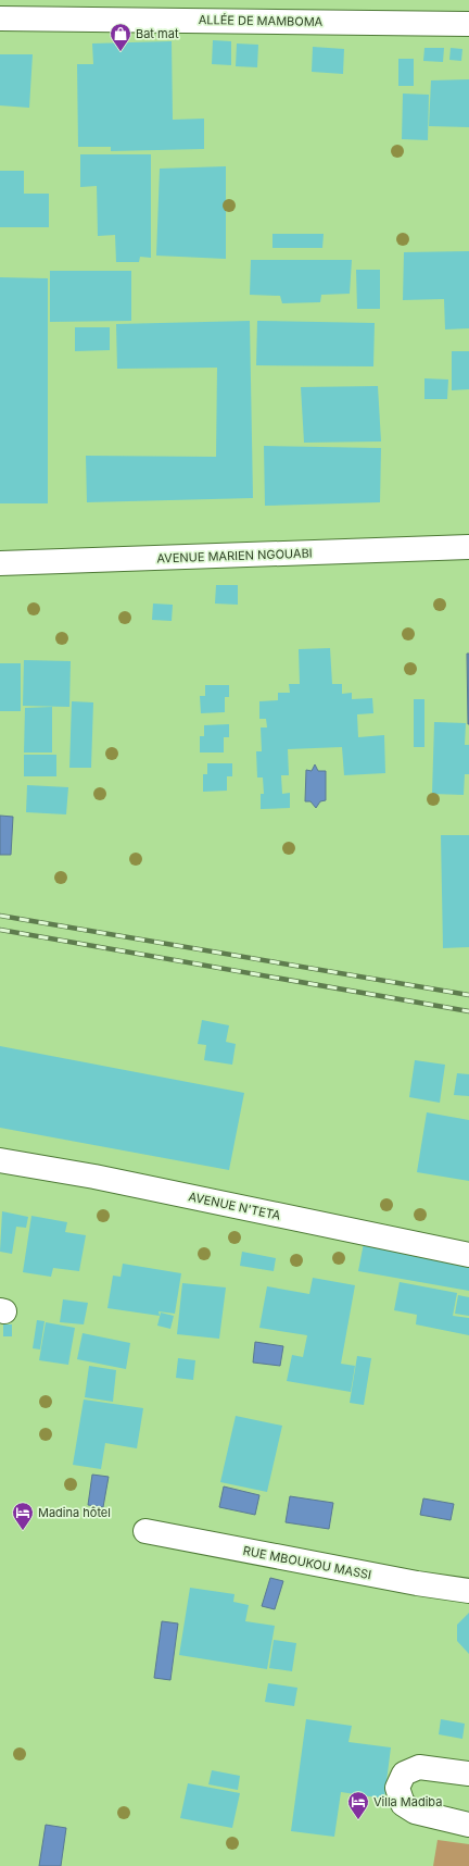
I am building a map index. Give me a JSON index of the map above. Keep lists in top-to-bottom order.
{
  "streets": {
    "street": [
      "ALLÉE DE MAMBOMA",
      "AVENUE MARIEN NGOUABI",
      "AVENUE N'TETA",
      "RUE MBOUKOU MASSI"
    ]
  },
  "places": {
    "shop": ["Bat mat"],
    "hotel": ["Madina hôtel", "Villa Madiba"]
  }
}
